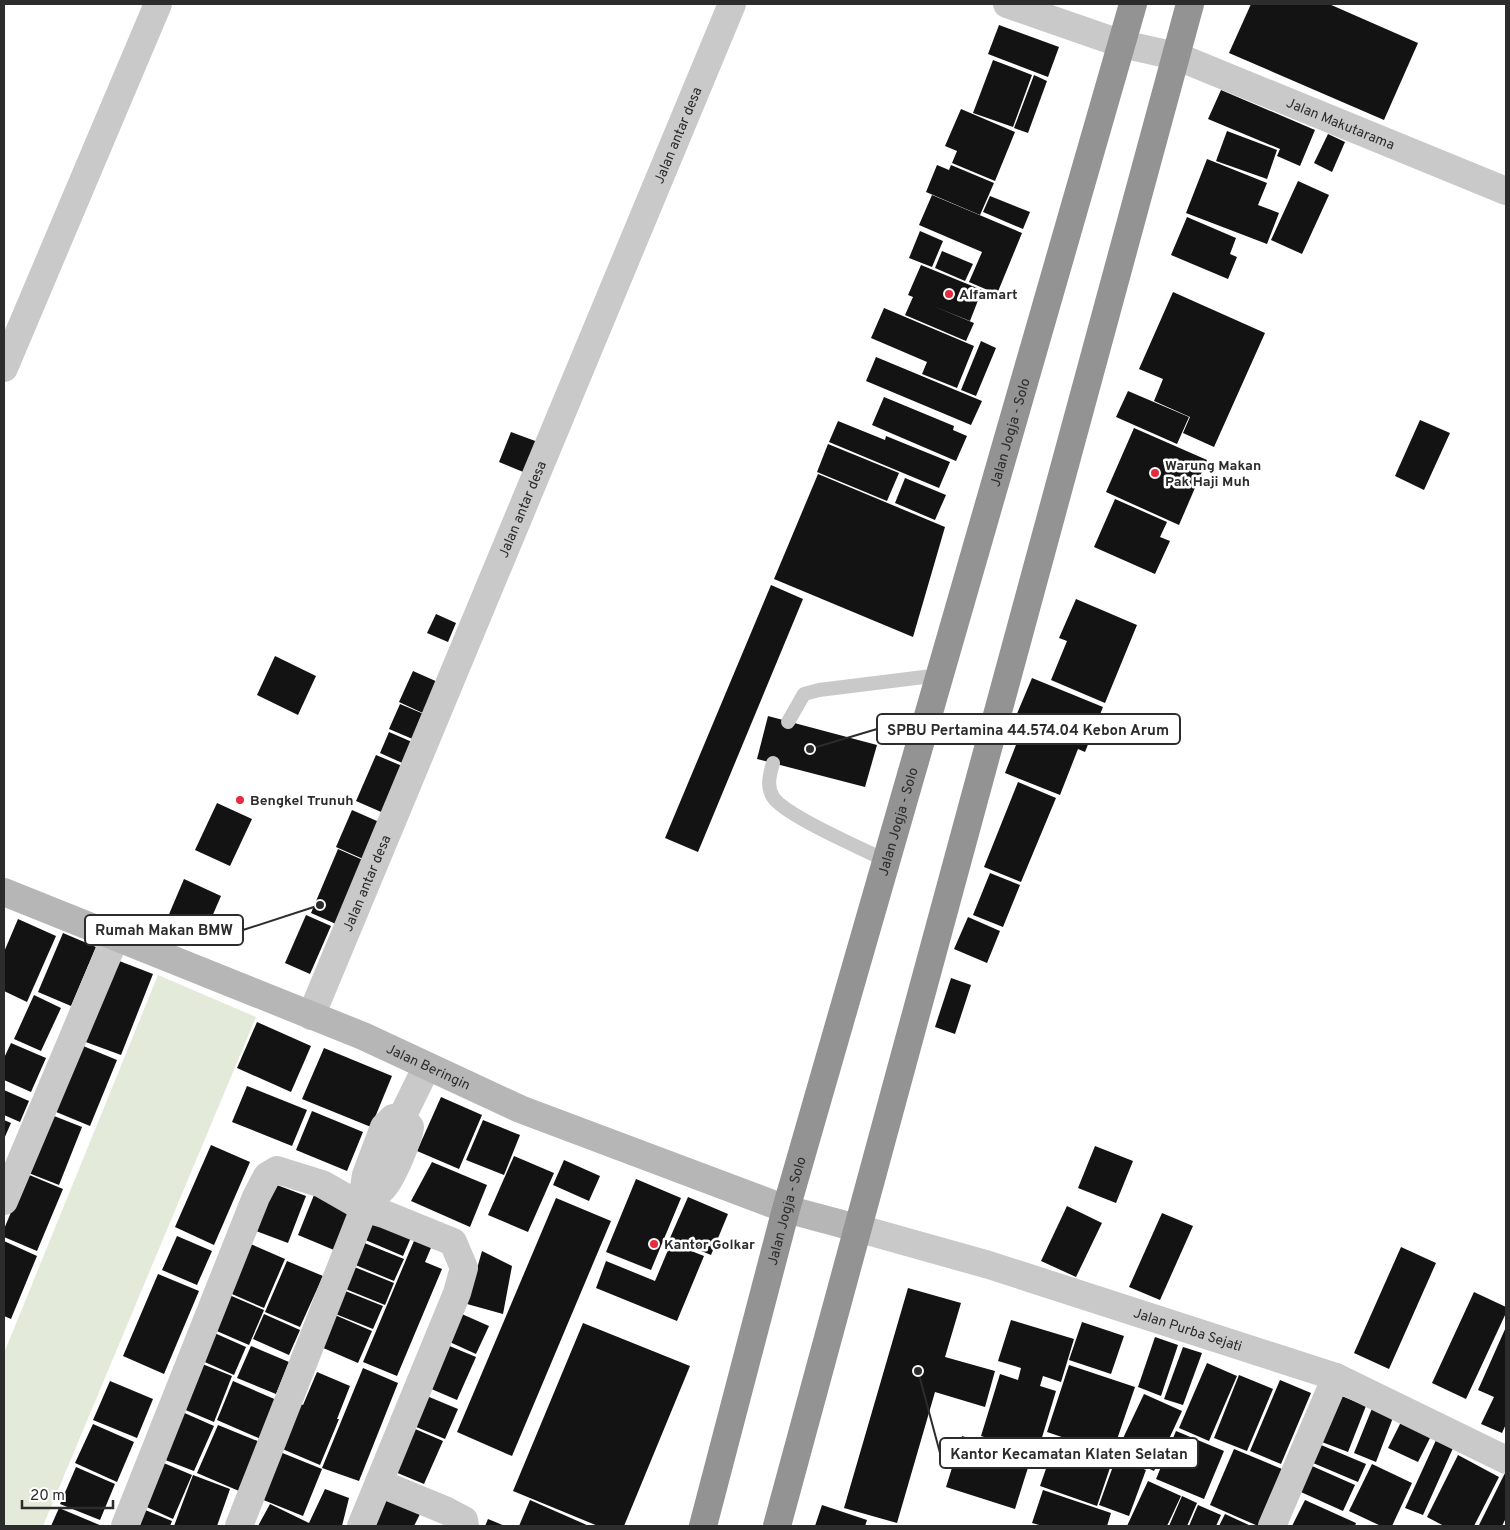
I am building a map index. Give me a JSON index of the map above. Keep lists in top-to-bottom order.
{
  "streets": {
    "highway": ["Jalan Jogja - Solo"],
    "street": [
      "Jalan Makutarama",
      "Jalan antar desa",
      "Jalan Beringin",
      "Jalan Purba Sejati"
    ]
  },
  "crossings": [
    ["Jalan Makutarama", "Jalan Jogja - Solo"],
    ["Jalan antar desa", "Jalan Beringin"],
    ["Jalan Jogja - Solo", "Jalan Beringin"],
    ["Jalan Beringin", "Jalan Purba Sejati"]
  ],
  "places": [
    "Alfamart",
    "Warung Makan Pak Haji Muh",
    "SPBU Pertamina 44.574.04 Kebon Arum",
    "Bengkel Trunuh",
    "Rumah Makan BMW",
    "Kantor Golkar",
    "Kantor Kecamatan Klaten Selatan"
  ],
  "scale_bar": "20 m"
}
